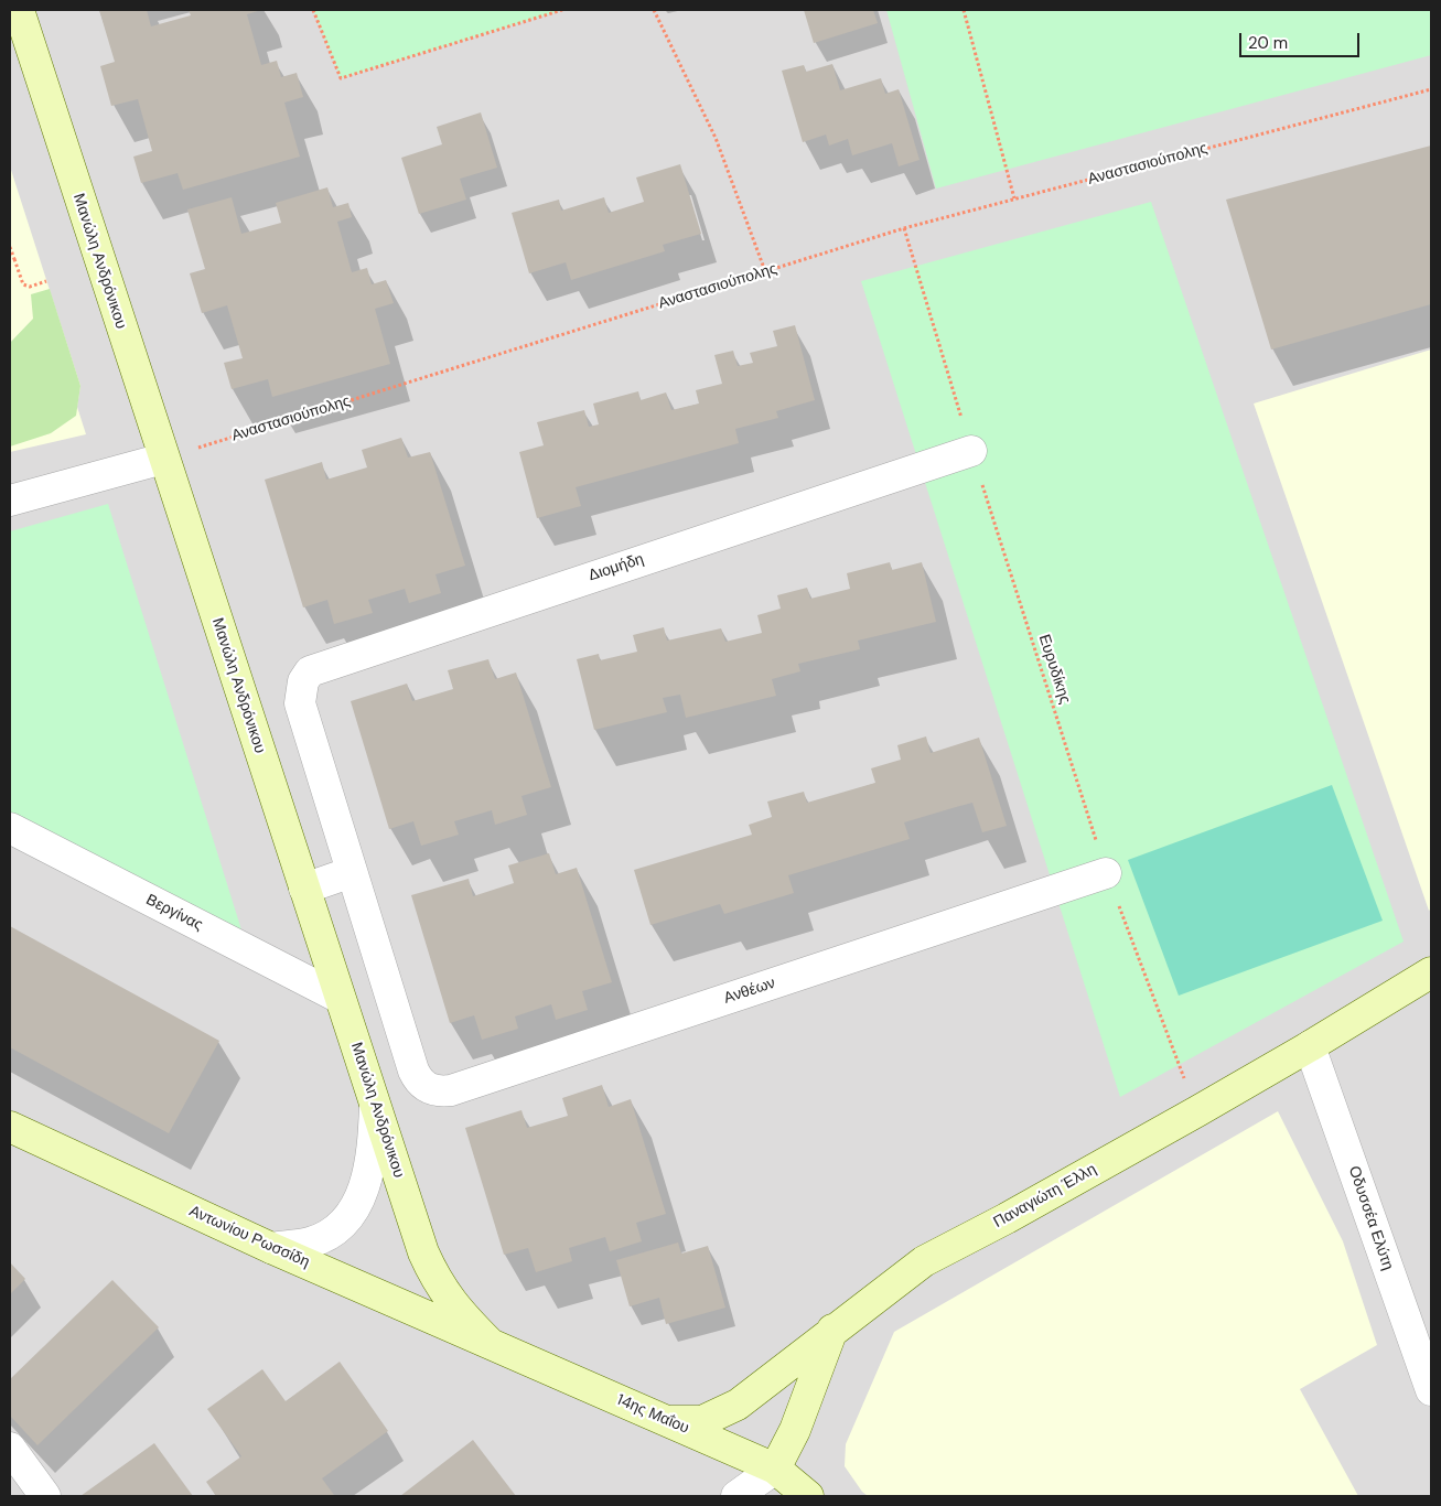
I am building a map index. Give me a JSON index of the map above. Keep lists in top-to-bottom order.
{
  "streets": {
    "street": [
      "Μανώλη Ανδρόνικου",
      "Διομήδη",
      "Βεργίνας",
      "Ανθέων",
      "Παναγιώτη Έλλη",
      "Οδυσσέα Ελύτη",
      "Αντωνίου Ρωσσίδη",
      "14ης Μαΐου"
    ],
    "path": ["Αναστασιούπολης", "Ευρυδίκης"]
  },
  "crossings": [
    ["Αναστασιούπολης", "Μανώλη Ανδρόνικου"],
    ["Αναστασιούπολης", "Ευρυδίκης"],
    ["Μανώλη Ανδρόνικου", "Βεργίνας"],
    ["Μανώλη Ανδρόνικου", "Αντωνίου Ρωσσίδη"],
    ["Μανώλη Ανδρόνικου", "14ης Μαΐου"],
    ["Διομήδη", "Ευρυδίκης"],
    ["Διομήδη", "Ανθέων"],
    ["Ευρυδίκης", "Ανθέων"],
    ["Ευρυδίκης", "Παναγιώτη Έλλη"],
    ["Παναγιώτη Έλλη", "Οδυσσέα Ελύτη"],
    ["Παναγιώτη Έλλη", "14ης Μαΐου"],
    ["Αντωνίου Ρωσσίδη", "14ης Μαΐου"]
  ],
  "scale_bar": "20 m"
}
